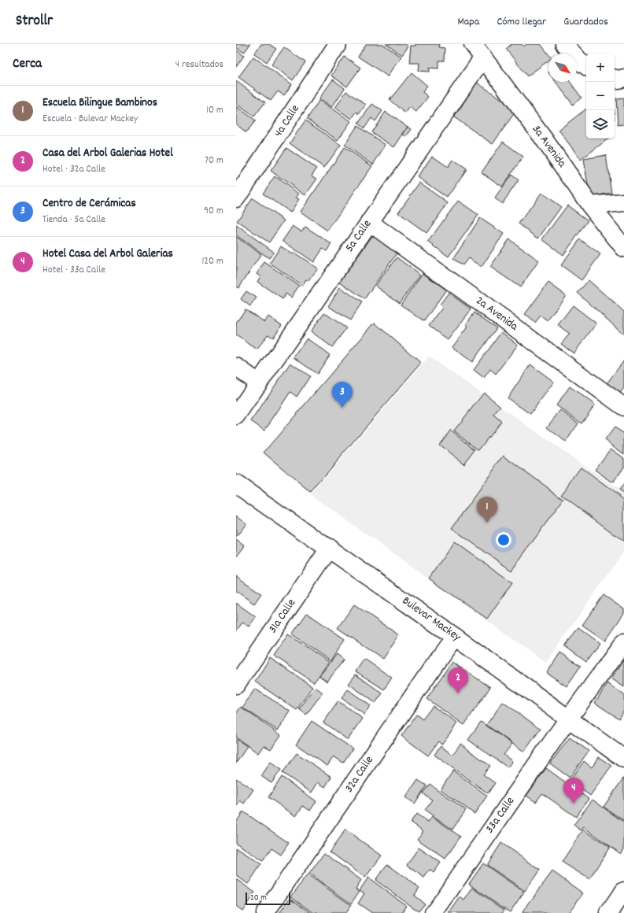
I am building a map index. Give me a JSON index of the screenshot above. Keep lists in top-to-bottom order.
{
  "streets": {
    "street": [
      "4a Calle",
      "3a Avenida",
      "5a Calle",
      "2a Avenida",
      "31a Calle",
      "Bulevar Mackey",
      "32a Calle",
      "33a Calle"
    ]
  },
  "crossings": [
    ["3a Avenida", "5a Calle"],
    ["5a Calle", "2a Avenida"],
    ["31a Calle", "Bulevar Mackey"],
    ["Bulevar Mackey", "32a Calle"],
    ["Bulevar Mackey", "33a Calle"]
  ],
  "scale_bar": "20 m",
  "north": "bottom right",
  "page": {
    "header": "Strollr",
    "nav": ["Mapa", "Cómo llegar", "Guardados"],
    "heading": ["Cerca", "4 resultados"],
    "map_buttons": ["+", "−"],
    "list": [
      {
        "mark": "1",
        "name": "Escuela Bilingue Bambinos",
        "note": "Escuela · Bulevar Mackey",
        "value": "10 m"
      },
      {
        "mark": "2",
        "name": "Casa del Arbol Galerias Hotel",
        "note": "Hotel · 32a Calle",
        "value": "70 m"
      },
      {
        "mark": "3",
        "name": "Centro de Cerámicas",
        "note": "Tienda · 5a Calle",
        "value": "90 m"
      },
      {
        "mark": "4",
        "name": "Hotel Casa del Arbol Galerias",
        "note": "Hotel · 33a Calle",
        "value": "120 m"
      }
    ],
    "pins": [
      "3",
      "1",
      "2",
      "4"
    ],
    "scale": "20 m"
  }
}
